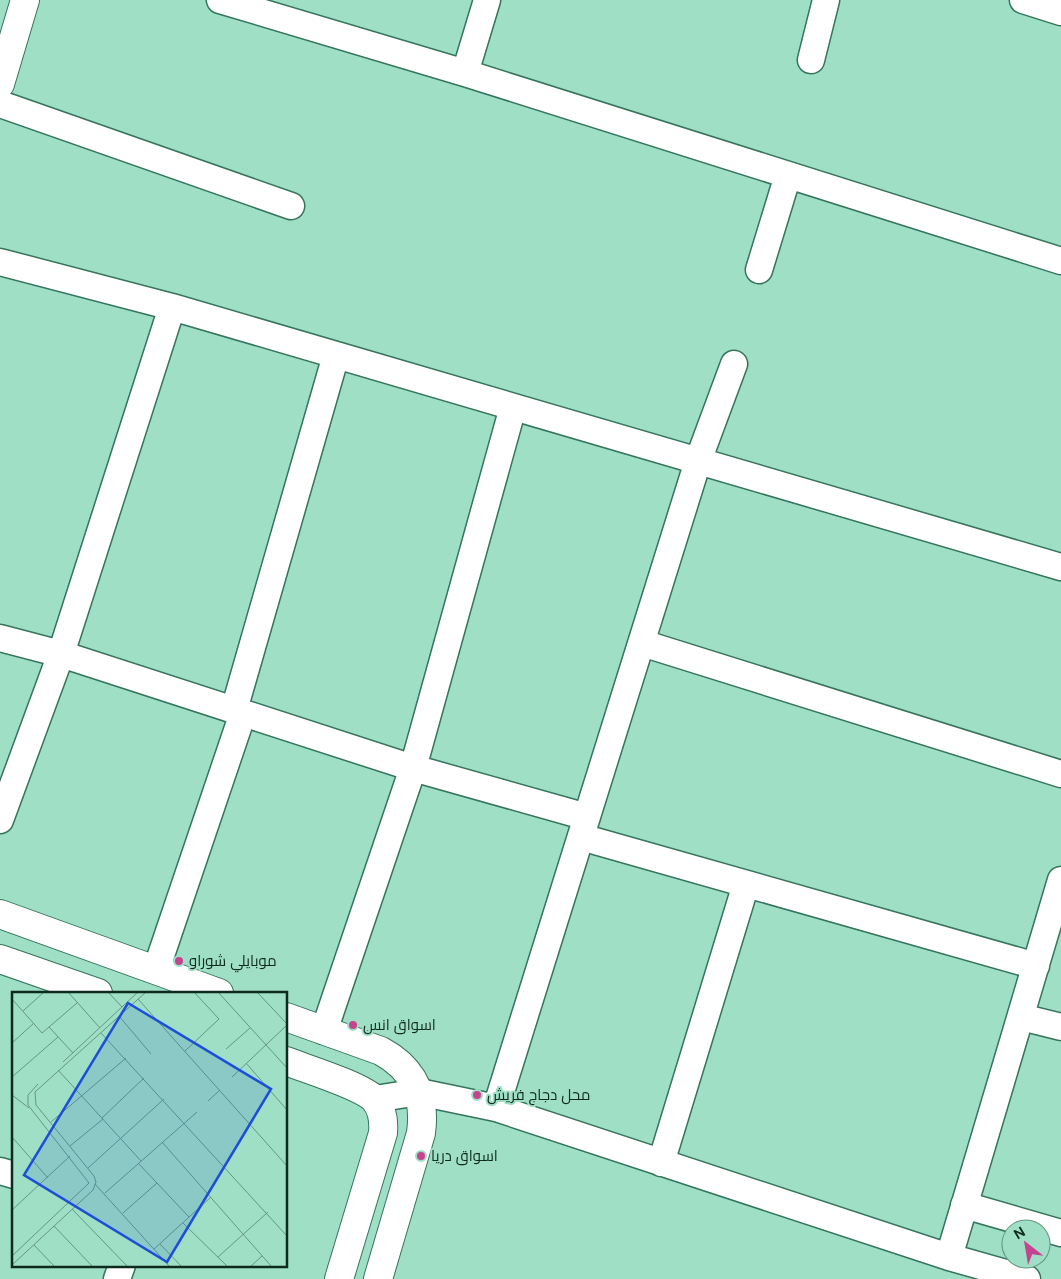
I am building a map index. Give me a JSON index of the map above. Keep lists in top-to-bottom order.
{
  "places": [
    "موبايلي شوراو",
    "اسواق انس",
    "محل دجاج فريش",
    "اسواق دريا"
  ],
  "north": "top left"
}
